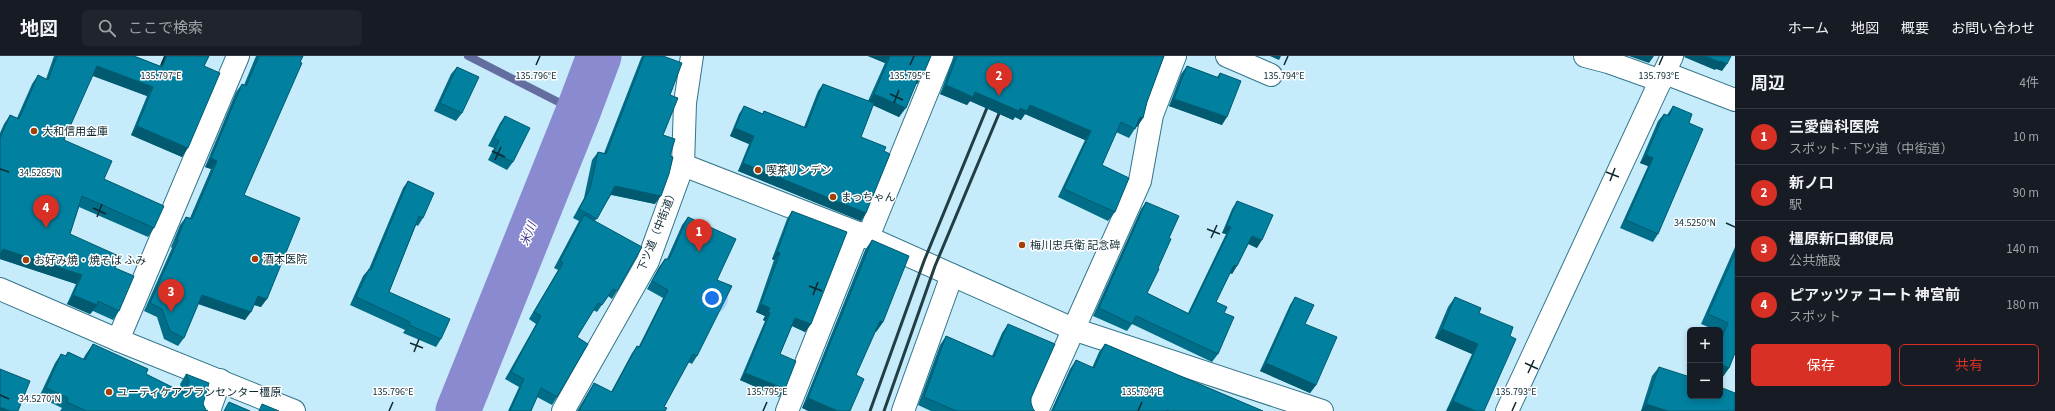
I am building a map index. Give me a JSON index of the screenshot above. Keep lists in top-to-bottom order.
{
  "streets": {
    "street": ["下ツ道（中街道）"]
  },
  "water": ["米川"],
  "places": [
    "大和信用金庫",
    "喫茶リンデン",
    "まっちゃん",
    "梅川忠兵衛 記念碑",
    "酒本医院",
    "お好み焼・焼そば ふみ",
    "ユーティケアプランセンター橿原"
  ],
  "page": {
    "header": "地図",
    "search": "ここで検索",
    "nav": [
      "ホーム",
      "地図",
      "概要",
      "お問い合わせ"
    ],
    "heading": ["周辺", "4件"],
    "pins": [
      "2",
      "4",
      "1",
      "3"
    ],
    "list": [
      {
        "mark": "1",
        "name": "三愛歯科医院",
        "note": "スポット · 下ツ道（中街道）",
        "value": "10 m"
      },
      {
        "mark": "2",
        "name": "新ノ口",
        "note": "駅",
        "value": "90 m"
      },
      {
        "mark": "3",
        "name": "橿原新口郵便局",
        "note": "公共施設",
        "value": "140 m"
      },
      {
        "mark": "4",
        "name": "ピアッツァ コート 神宮前",
        "note": "スポット",
        "value": "180 m"
      }
    ],
    "map_buttons": ["+", "−"],
    "buttons": ["保存", "共有"]
  },
  "coordinates": [
    "135.795°E",
    "135.794°E",
    "135.793°E",
    "135.797°E",
    "135.796°E",
    "34.5265°N",
    "34.5250°N",
    "34.5270°N"
  ]
}
